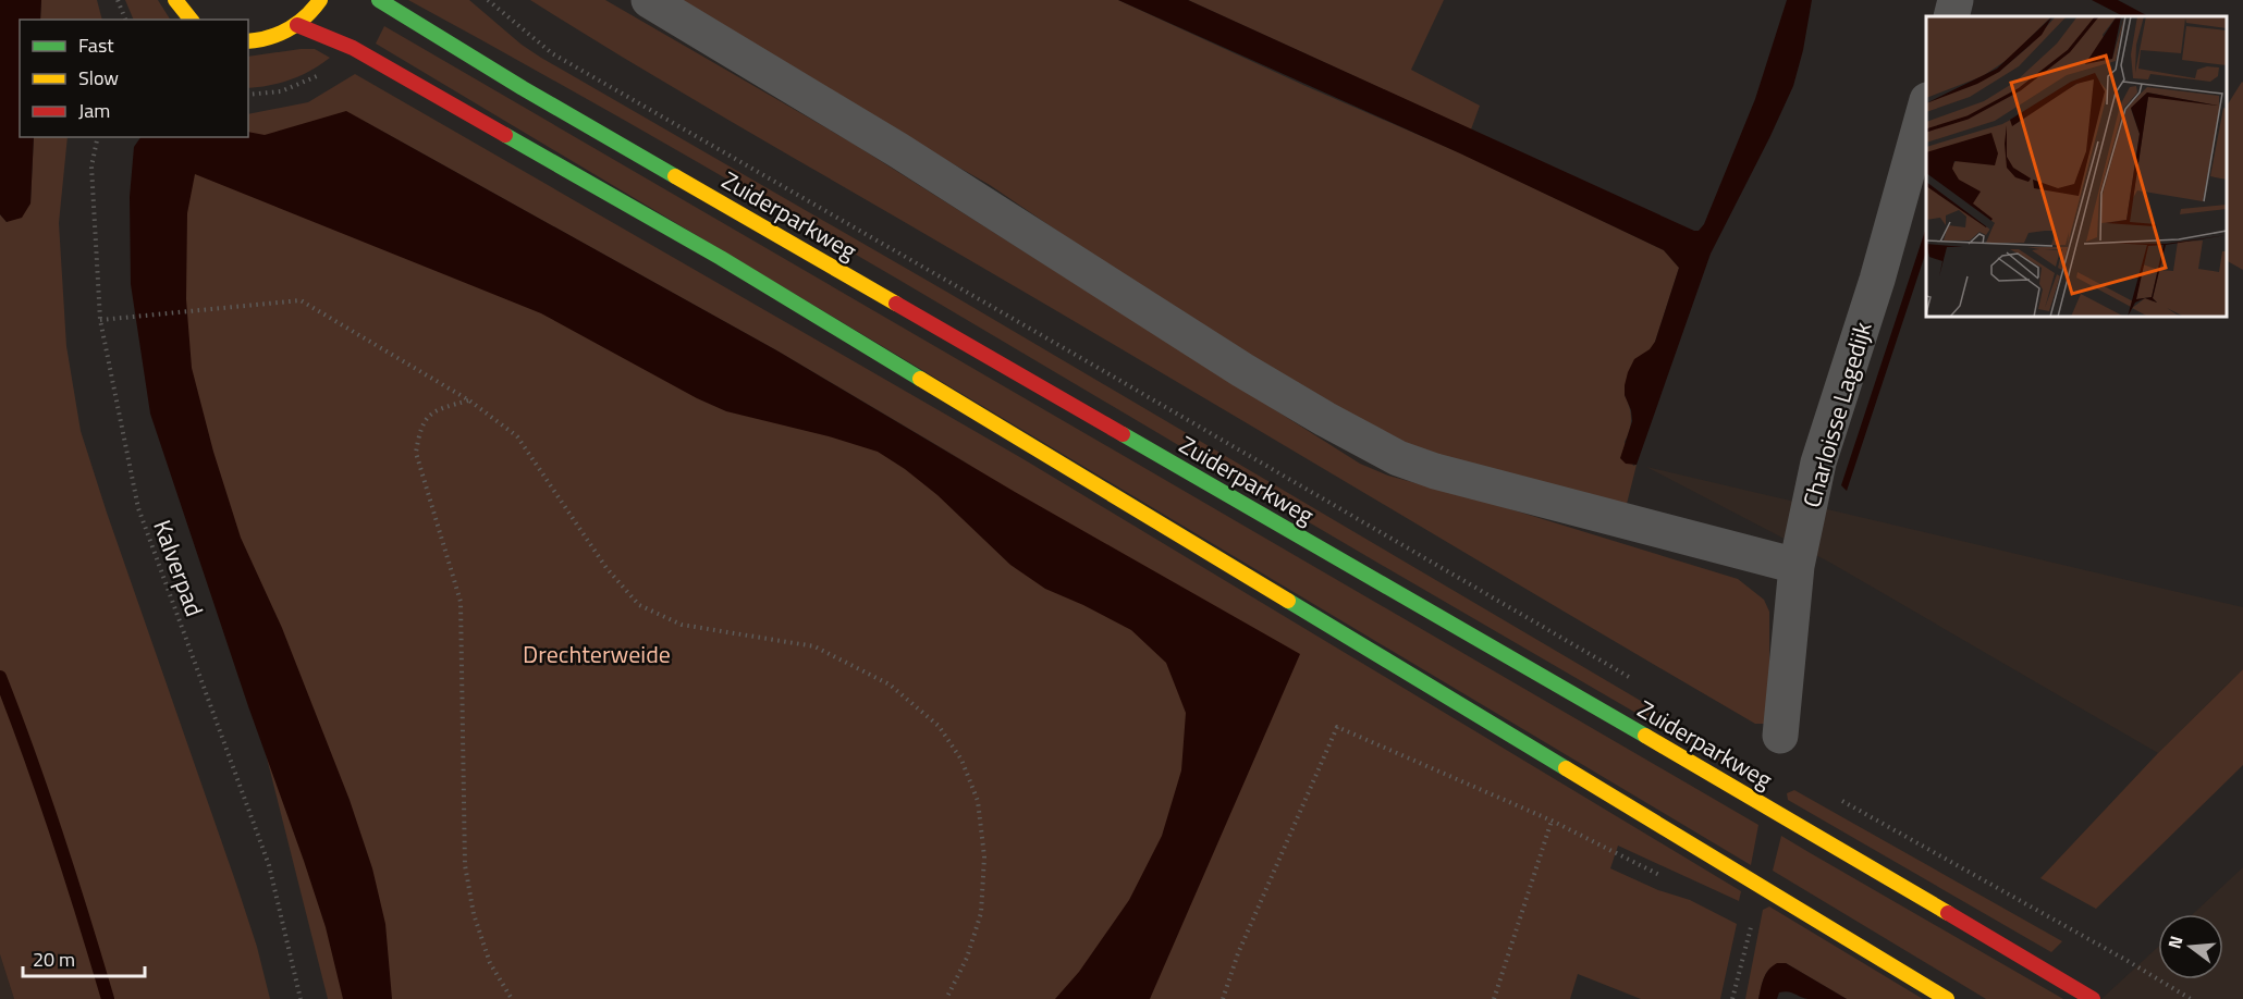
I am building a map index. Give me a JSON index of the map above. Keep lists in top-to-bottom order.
{
  "streets": {
    "main road": ["Zuiderparkweg"],
    "street": ["Charloisse Lagedijk"],
    "path": ["Kalverpad"]
  },
  "parks": ["Drechterweide"],
  "legend": ["Fast", "Slow", "Jam"],
  "scale_bar": "20 m",
  "north": "left"
}
